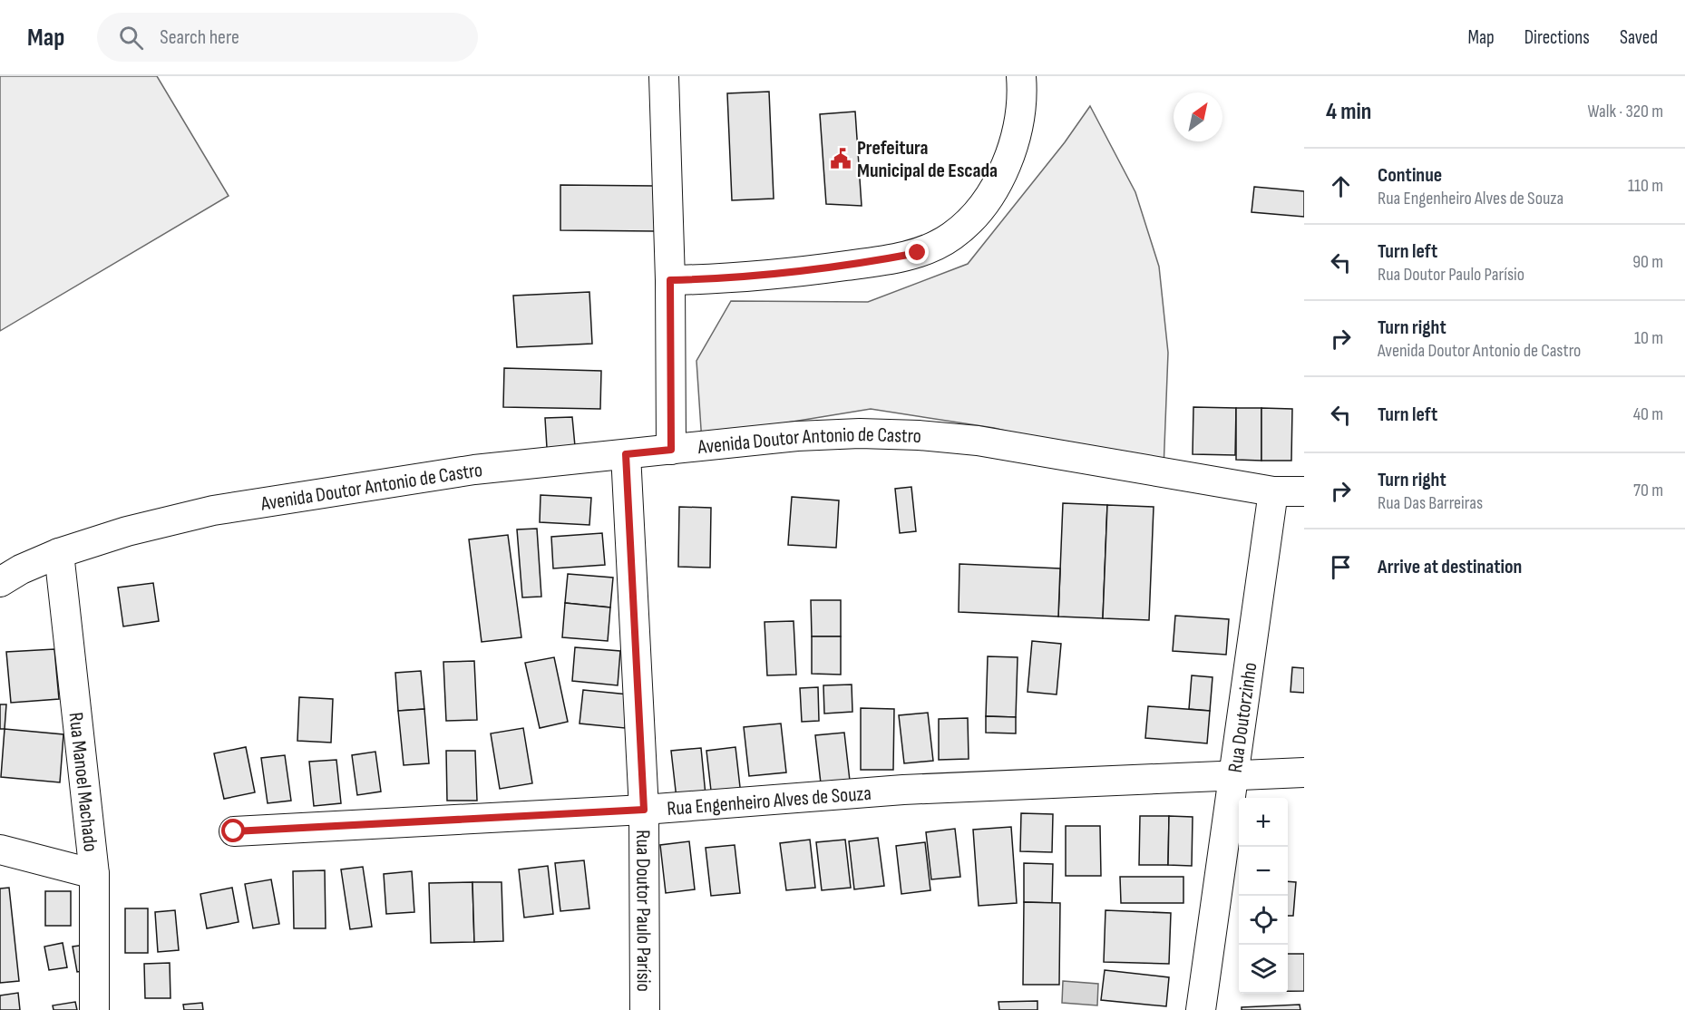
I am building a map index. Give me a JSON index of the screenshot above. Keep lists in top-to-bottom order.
{
  "streets": {
    "street": [
      "Avenida Doutor Antonio de Castro",
      "Rua Doutorzinho",
      "Rua Manoel Machado",
      "Rua Engenheiro Alves de Souza",
      "Rua Doutor Paulo Parísio"
    ]
  },
  "crossings": [
    ["Avenida Doutor Antonio de Castro", "Rua Doutorzinho"],
    ["Avenida Doutor Antonio de Castro", "Rua Manoel Machado"],
    ["Avenida Doutor Antonio de Castro", "Rua Doutor Paulo Parísio"],
    ["Rua Doutorzinho", "Rua Engenheiro Alves de Souza"],
    ["Rua Engenheiro Alves de Souza", "Rua Doutor Paulo Parísio"]
  ],
  "places": {
    "public building": ["Prefeitura Municipal de Escada"]
  },
  "north": "top right",
  "page": {
    "header": "Map",
    "search": "Search here",
    "nav": ["Map", "Directions", "Saved"],
    "heading": ["4 min", "Walk · 320 m"],
    "list": [
      ["Continue", "Rua Engenheiro Alves de Souza", "110 m"],
      ["Turn left", "Rua Doutor Paulo Parísio", "90 m"],
      ["Turn right", "Avenida Doutor Antonio de Castro", "10 m"],
      ["Turn left", "40 m"],
      ["Turn right", "Rua Das Barreiras", "70 m"],
      "Arrive at destination"
    ],
    "map_buttons": ["+", "−"]
  }
}
